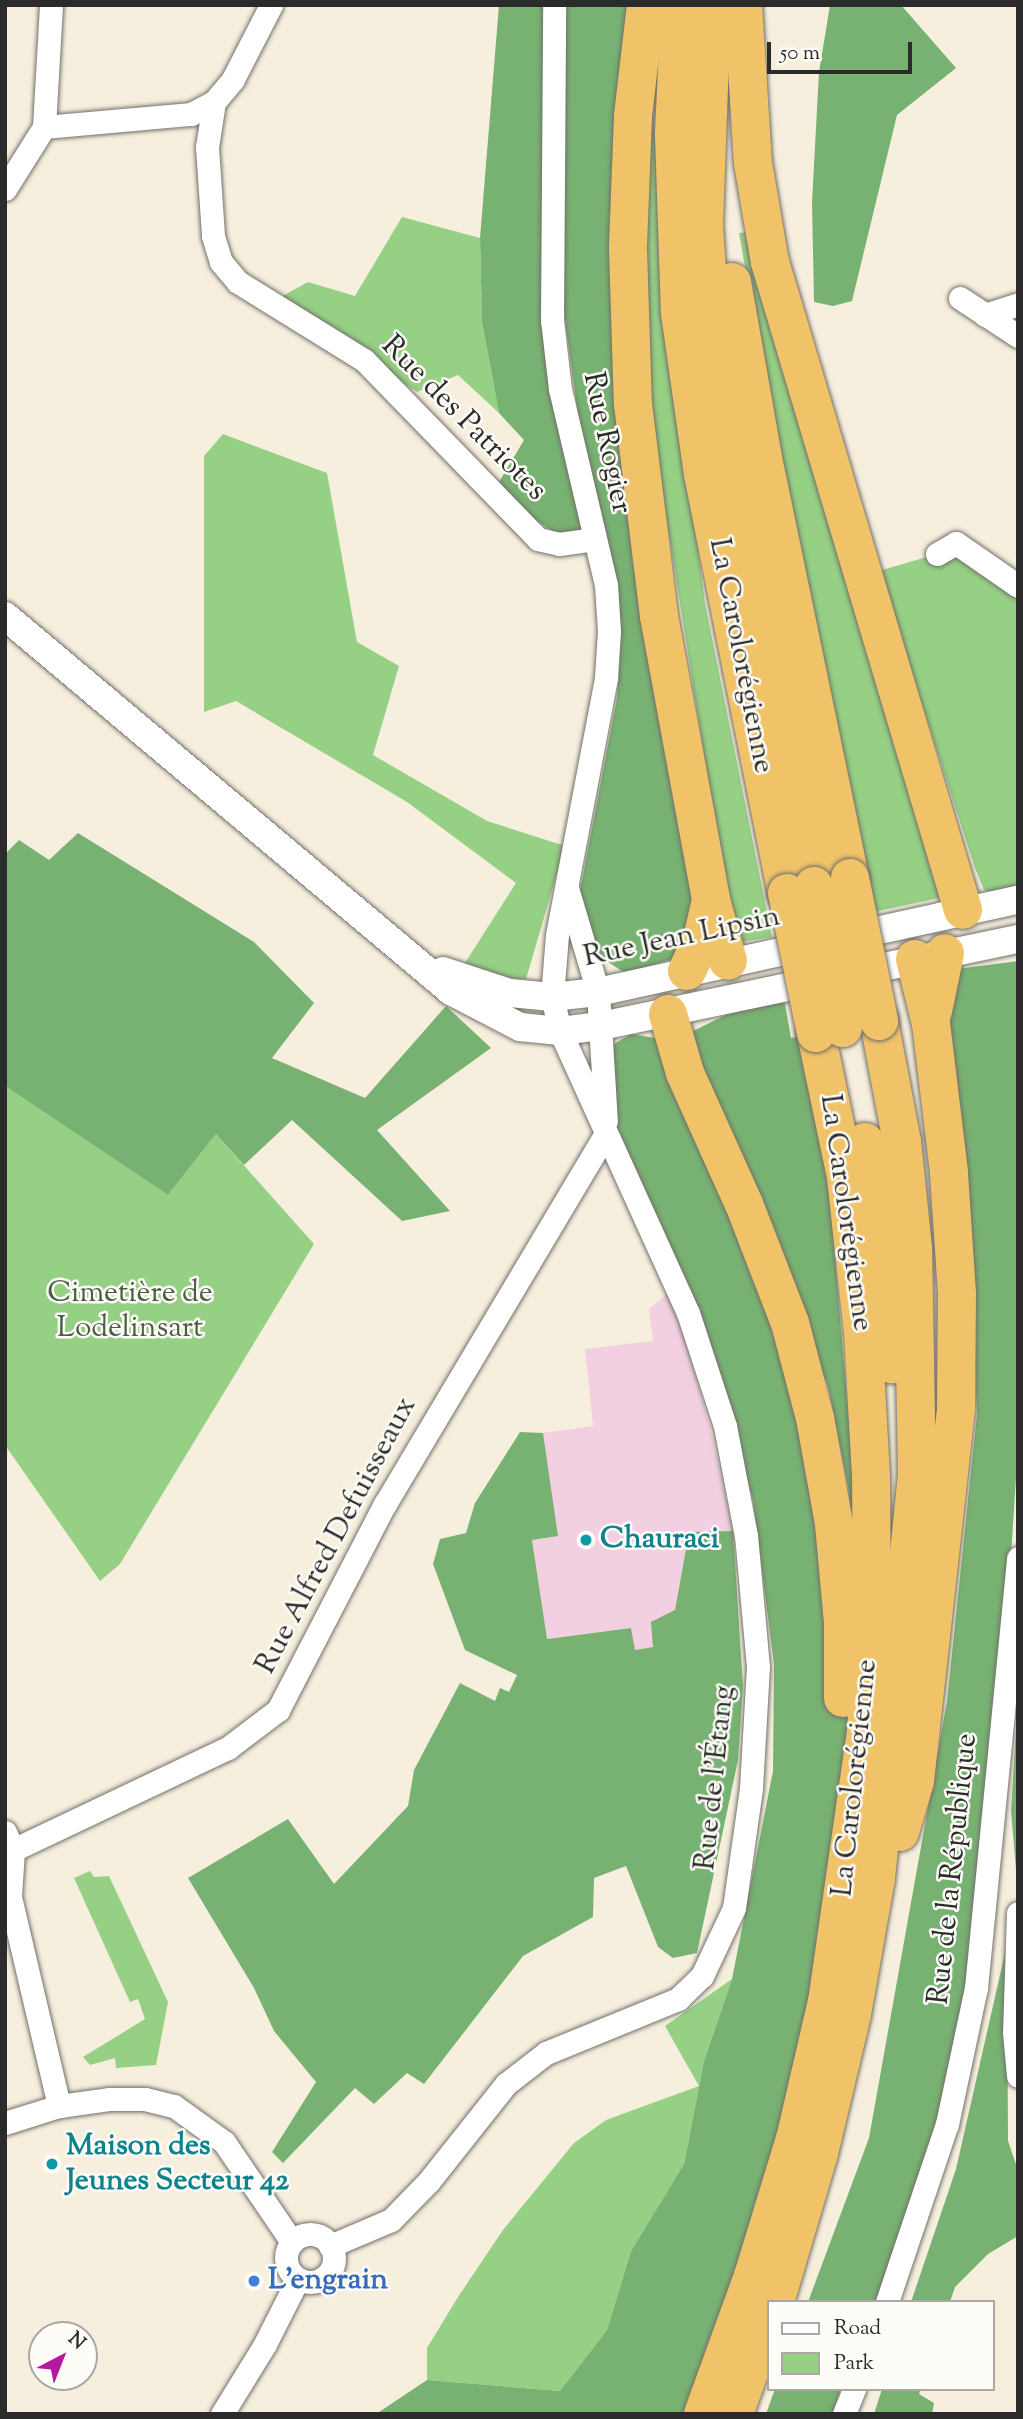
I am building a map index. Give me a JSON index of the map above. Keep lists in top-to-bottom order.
{
  "streets": {
    "highway": ["La Carolorégienne"],
    "street": [
      "Rue des Patriotes",
      "Rue Rogier",
      "Rue Jean Lipsin",
      "Rue Alfred Defuisseaux",
      "Rue de l'Étang",
      "Rue de la République"
    ]
  },
  "crossings": [
    ["Rue des Patriotes", "Rue Rogier"],
    ["Rue Rogier", "Rue Jean Lipsin"],
    ["Rue Rogier", "Rue de l'Étang"],
    ["Rue Jean Lipsin", "Rue de l'Étang"],
    ["Rue Alfred Defuisseaux", "Rue de l'Étang"]
  ],
  "parks": ["Cimetière de Lodelinsart"],
  "places": ["Chauraci", "Maison des Jeunes Secteur 42", "L'engrain"],
  "legend": ["Road", "Park"],
  "scale_bar": "50 m",
  "north": "top right"
}
